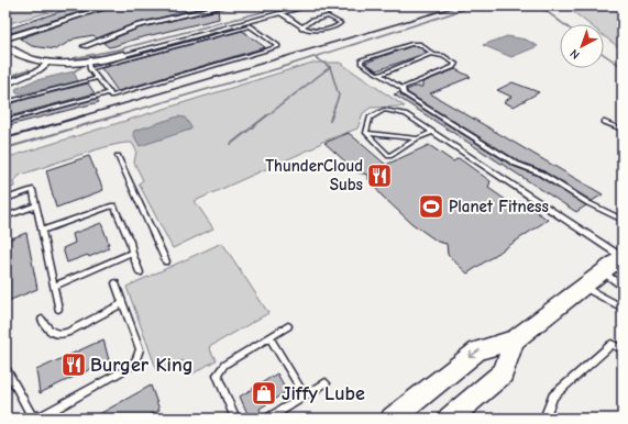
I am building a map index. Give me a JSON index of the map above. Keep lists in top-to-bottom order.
{
  "places": {
    "restaurant": ["ThunderCloud Subs", "Burger King"],
    "sports": ["Planet Fitness"],
    "shop": ["Jiffy Lube"]
  },
  "north": "bottom left"
}
